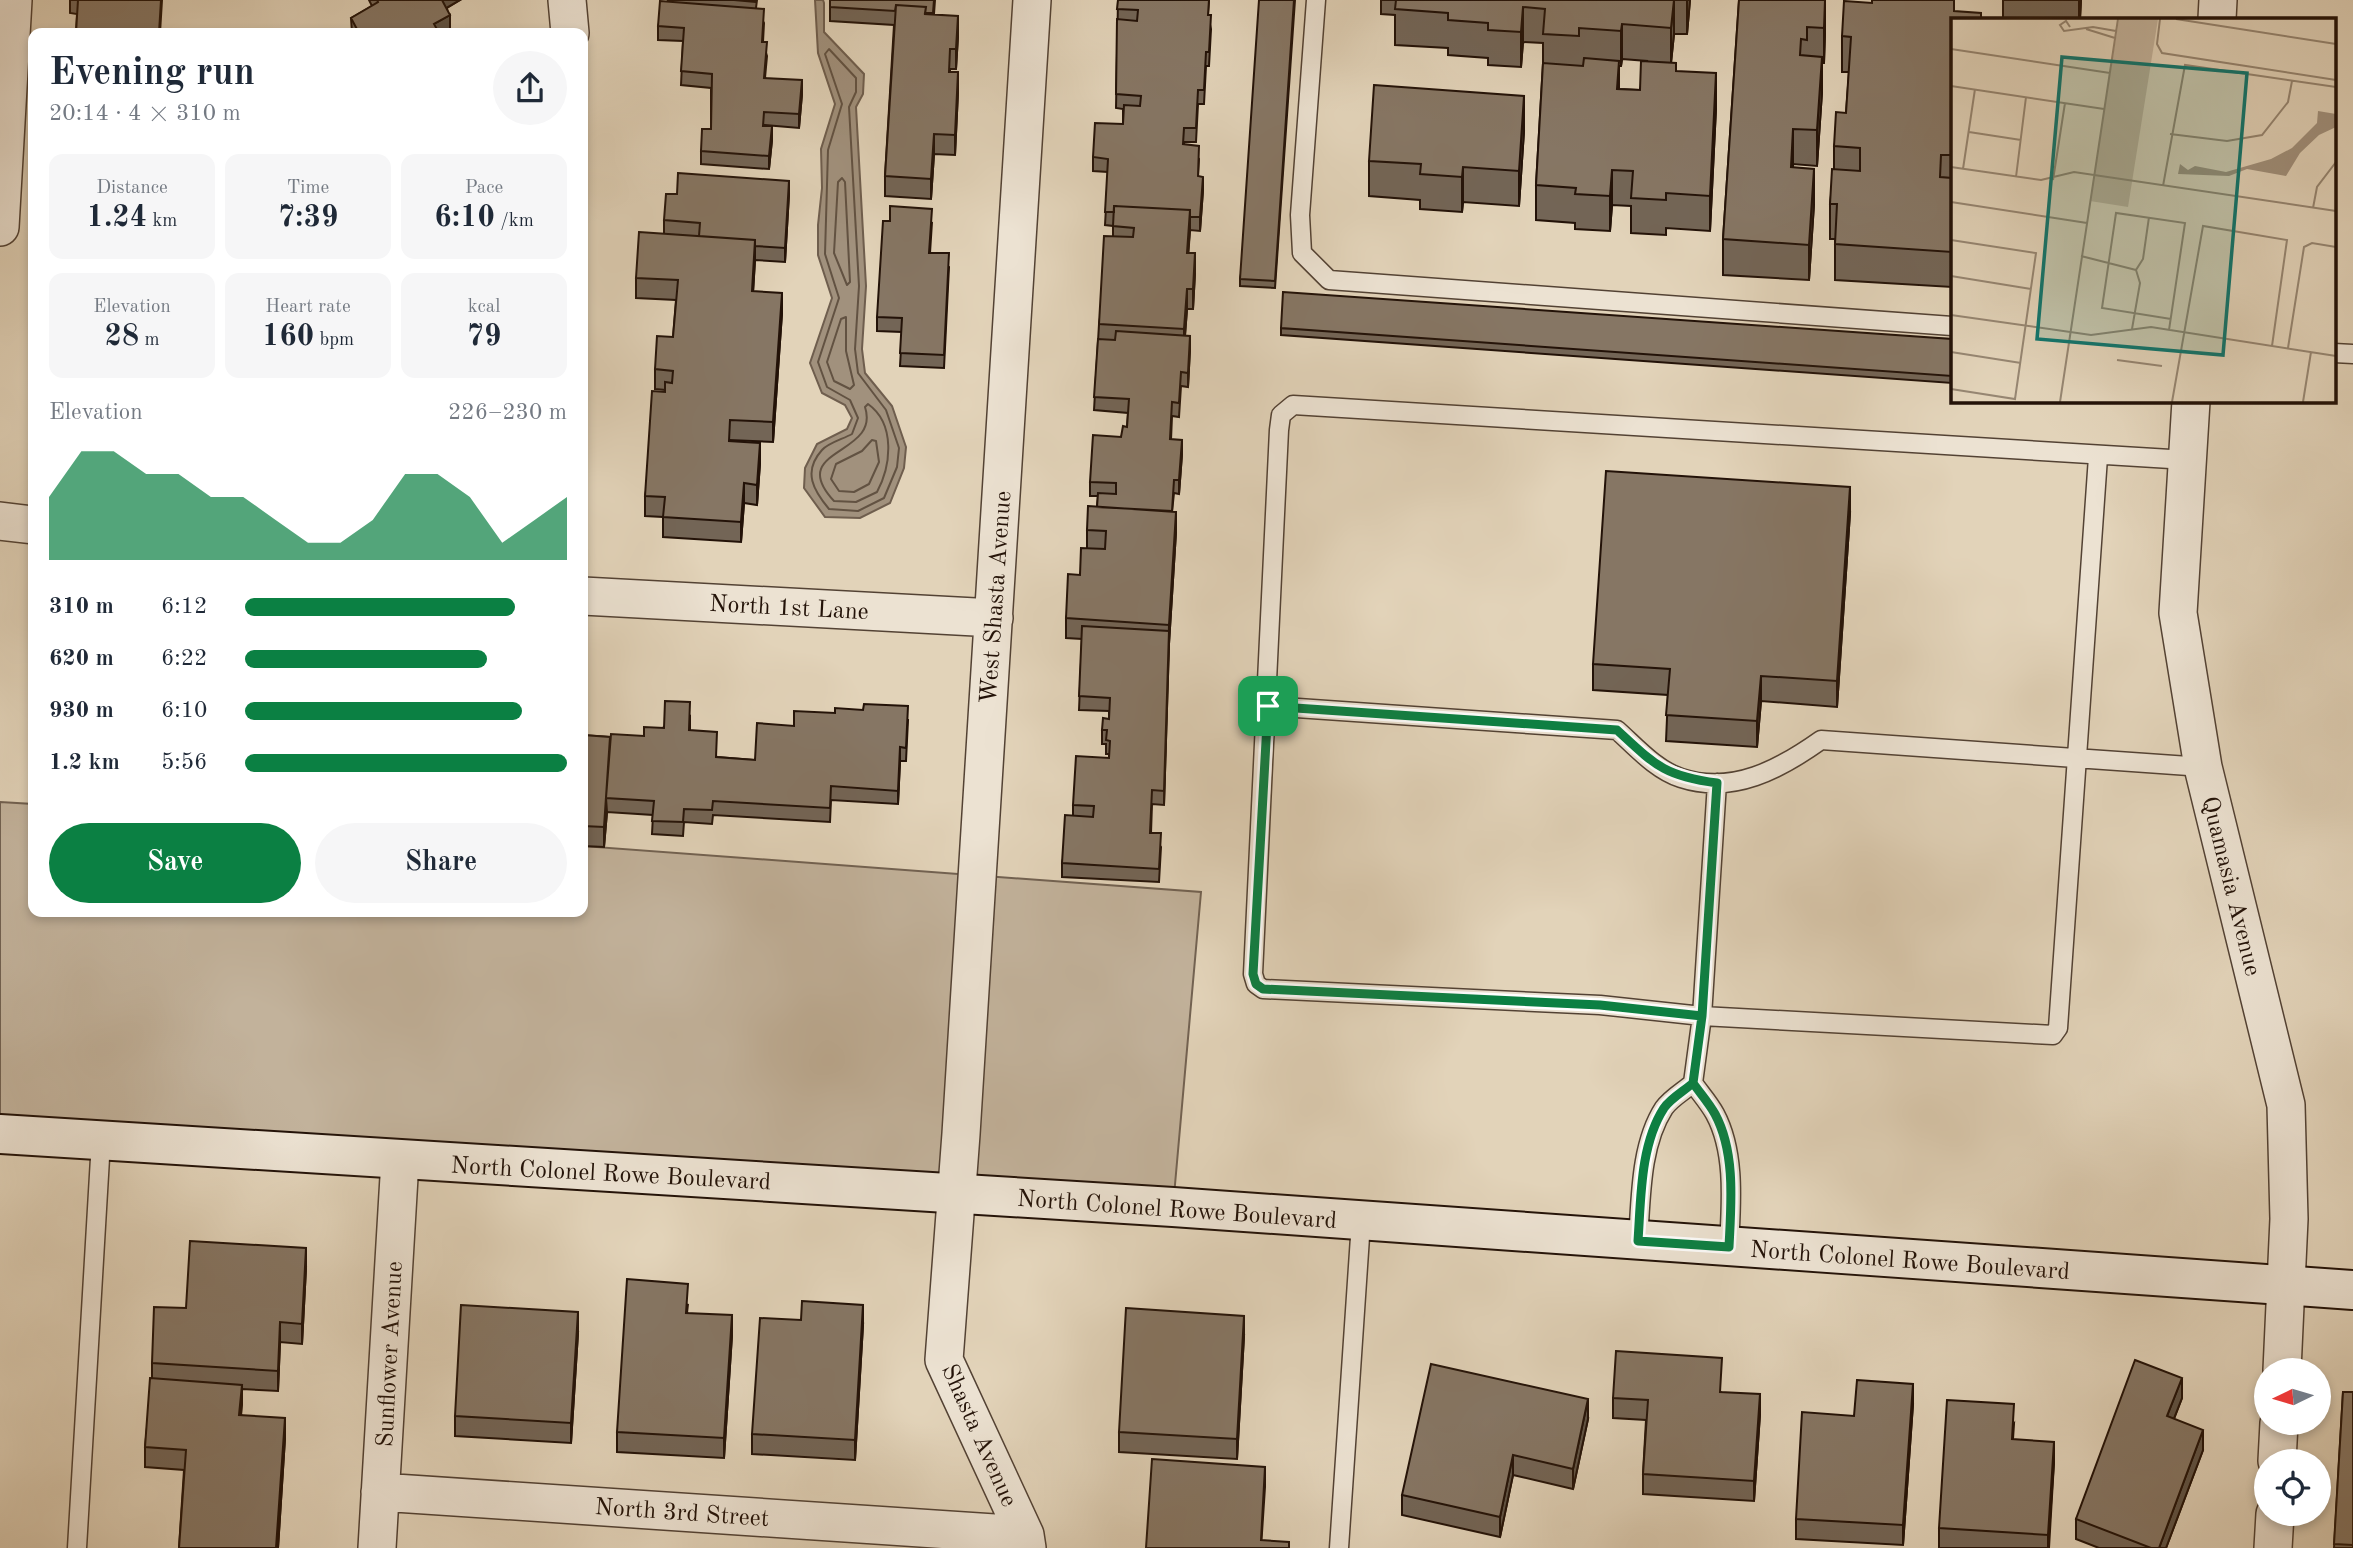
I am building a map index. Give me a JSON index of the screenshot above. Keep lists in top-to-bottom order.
{
  "streets": {
    "main road": ["North Colonel Rowe Boulevard"],
    "street": [
      "West Shasta Avenue",
      "North 1st Lane",
      "Quamasia Avenue",
      "Sunflower Avenue",
      "Shasta Avenue",
      "North 3rd Street"
    ]
  },
  "crossings": [
    ["West Shasta Avenue", "North 1st Lane"],
    ["West Shasta Avenue", "North Colonel Rowe Boulevard"],
    ["West Shasta Avenue", "Shasta Avenue"],
    ["Quamasia Avenue", "North Colonel Rowe Boulevard"],
    ["North Colonel Rowe Boulevard", "Sunflower Avenue"],
    ["North Colonel Rowe Boulevard", "Shasta Avenue"],
    ["Sunflower Avenue", "North 3rd Street"],
    ["Shasta Avenue", "North 3rd Street"]
  ],
  "north": "left",
  "page": {
    "heading": ["Evening run", "20:14 · 4 × 310 m"],
    "stats": [
      ["Distance", "1.24 km"],
      ["Time", "7:39"],
      ["Pace", "6:10 /km"],
      ["Elevation", "28 m"],
      ["Heart rate", "160 bpm"],
      ["kcal", "79"]
    ],
    "chart": ["Elevation", "226–230 m"],
    "list": [
      {
        "name": "310 m",
        "note": "6:12"
      },
      {
        "name": "620 m",
        "note": "6:22"
      },
      {
        "name": "930 m",
        "note": "6:10"
      },
      {
        "name": "1.2 km",
        "note": "5:56"
      }
    ],
    "buttons": ["Save", "Share"]
  }
}
